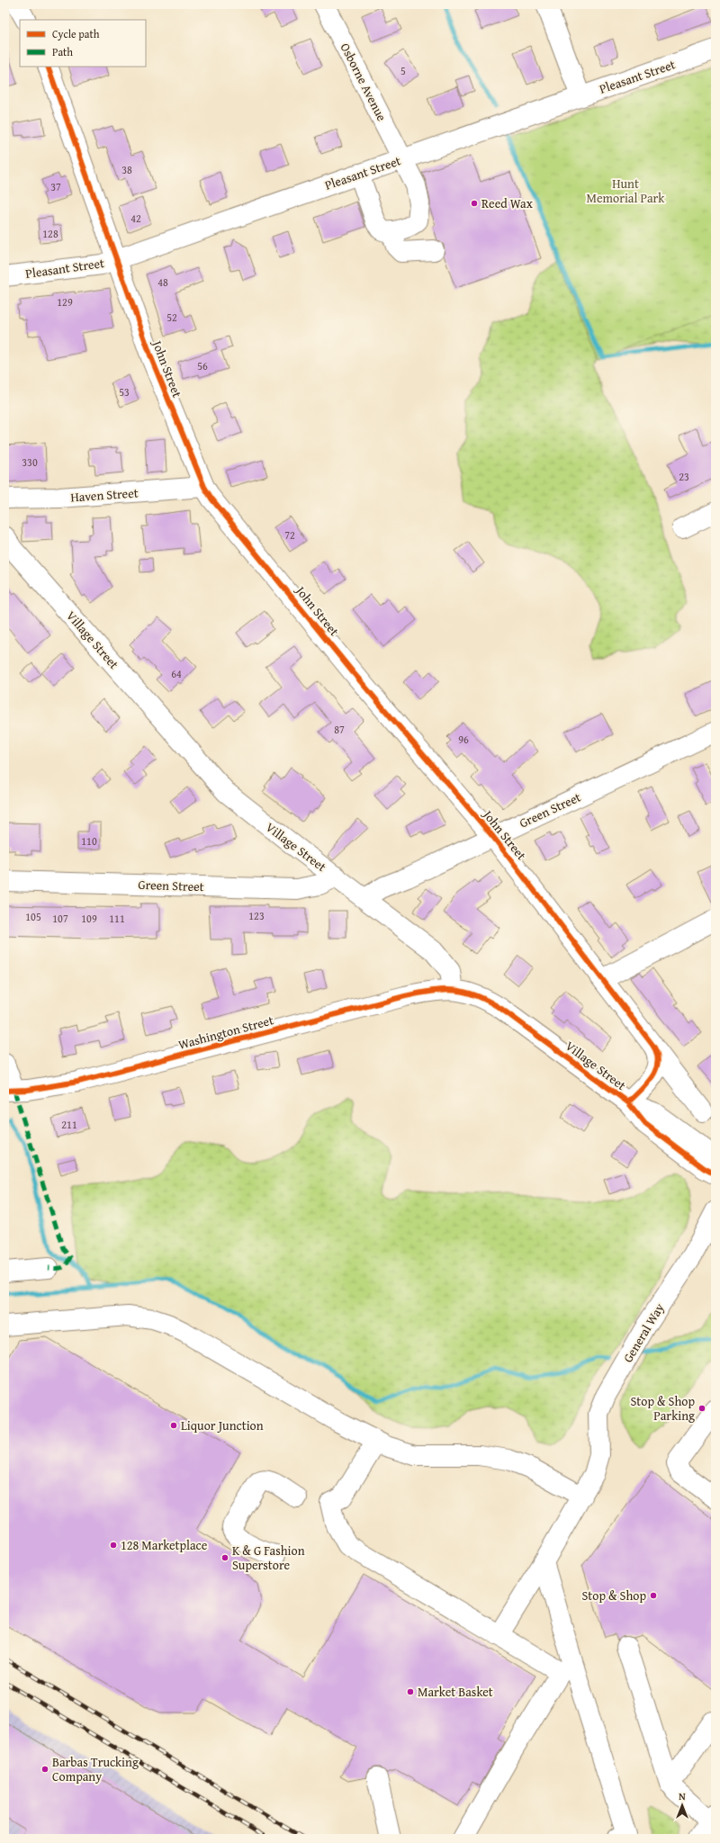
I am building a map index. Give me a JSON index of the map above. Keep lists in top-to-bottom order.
{
  "streets": {
    "street": [
      "Pleasant Street",
      "Osborne Avenue",
      "John Street",
      "Haven Street",
      "Village Street",
      "Green Street",
      "Washington Street",
      "General Way"
    ]
  },
  "crossings": [
    ["Pleasant Street", "Osborne Avenue"],
    ["Pleasant Street", "John Street"],
    ["John Street", "Haven Street"],
    ["John Street", "Green Street"],
    ["Village Street", "Green Street"],
    ["Village Street", "Washington Street"]
  ],
  "parks": ["Hunt Memorial Park"],
  "places": [
    "Reed Wax",
    "Stop & Shop Parking",
    "Liquor Junction",
    "128 Marketplace",
    "K & G Fashion Superstore",
    "Stop & Shop",
    "Market Basket",
    "Barbas Trucking Company"
  ],
  "house_numbers": [
    "5",
    "38",
    "37",
    "42",
    "128",
    "48",
    "129",
    "52",
    "56",
    "53",
    "330",
    "23",
    "72",
    "64",
    "87",
    "96",
    "110",
    "123",
    "105",
    "107",
    "109",
    "111",
    "211"
  ],
  "legend": ["Cycle path", "Path"],
  "north": "top"
}
